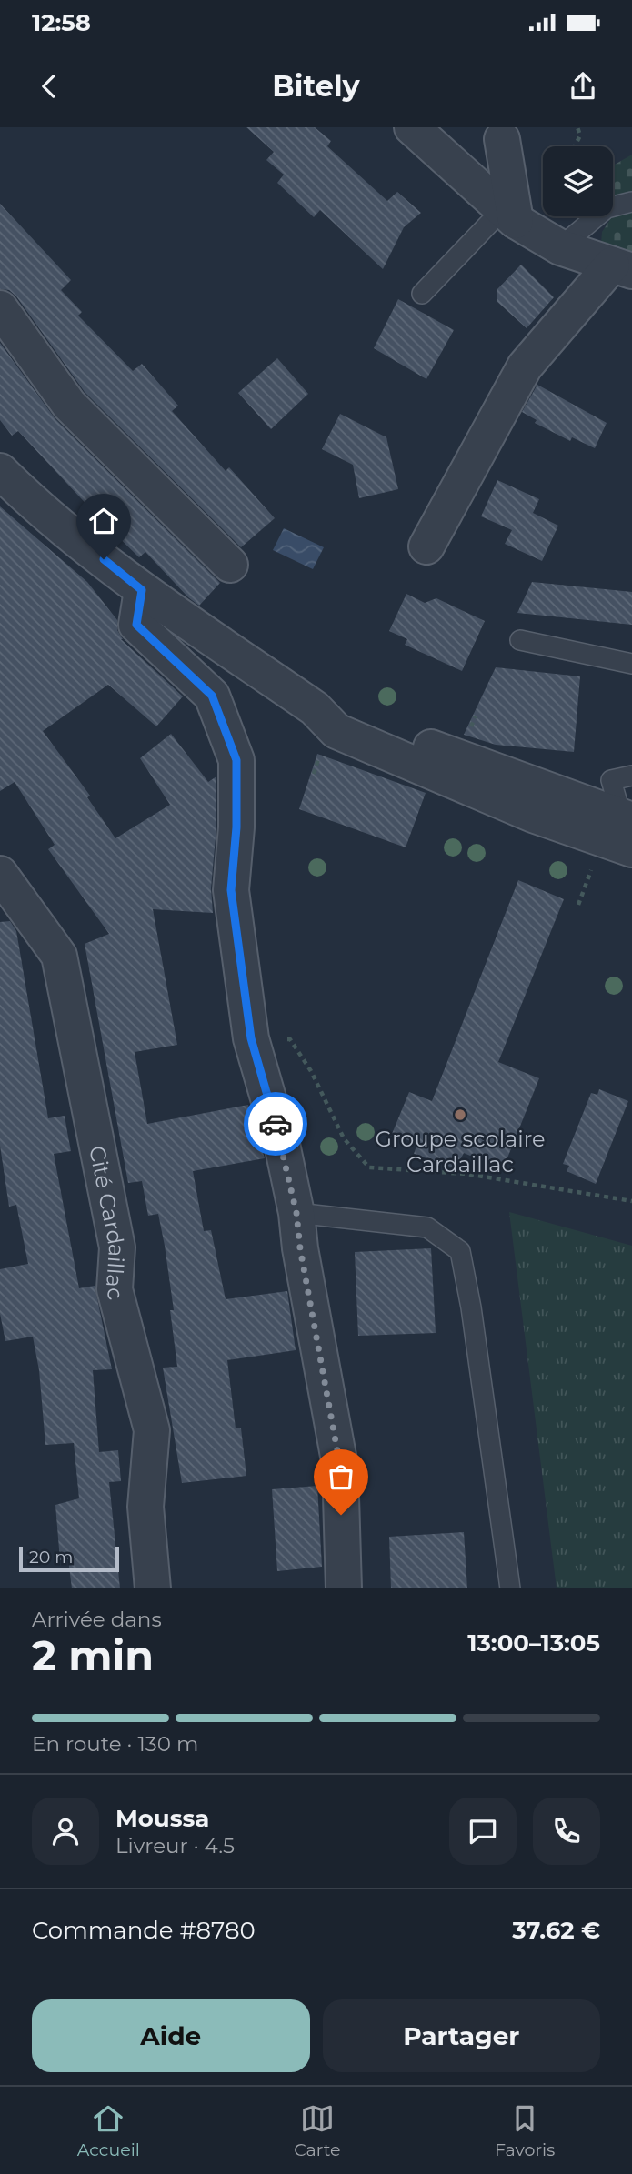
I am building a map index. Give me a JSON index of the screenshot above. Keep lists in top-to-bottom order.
{
  "streets": {
    "street": ["Cité Cardaillac"]
  },
  "places": ["Groupe scolaire Cardaillac"],
  "scale_bar": "20 m",
  "page": {
    "status": "12:58",
    "header": "Bitely",
    "scale": "20 m",
    "heading": ["2 min", "Arrivée dans", "13:00–13:05"],
    "panel": [
      "Moussa",
      "Livreur · 4.5",
      "Commande #8780",
      "37.62 €"
    ],
    "bar": "En route · 130 m",
    "buttons": ["Aide", "Partager"],
    "tabs": ["Accueil", "Carte", "Favoris"]
  }
}
